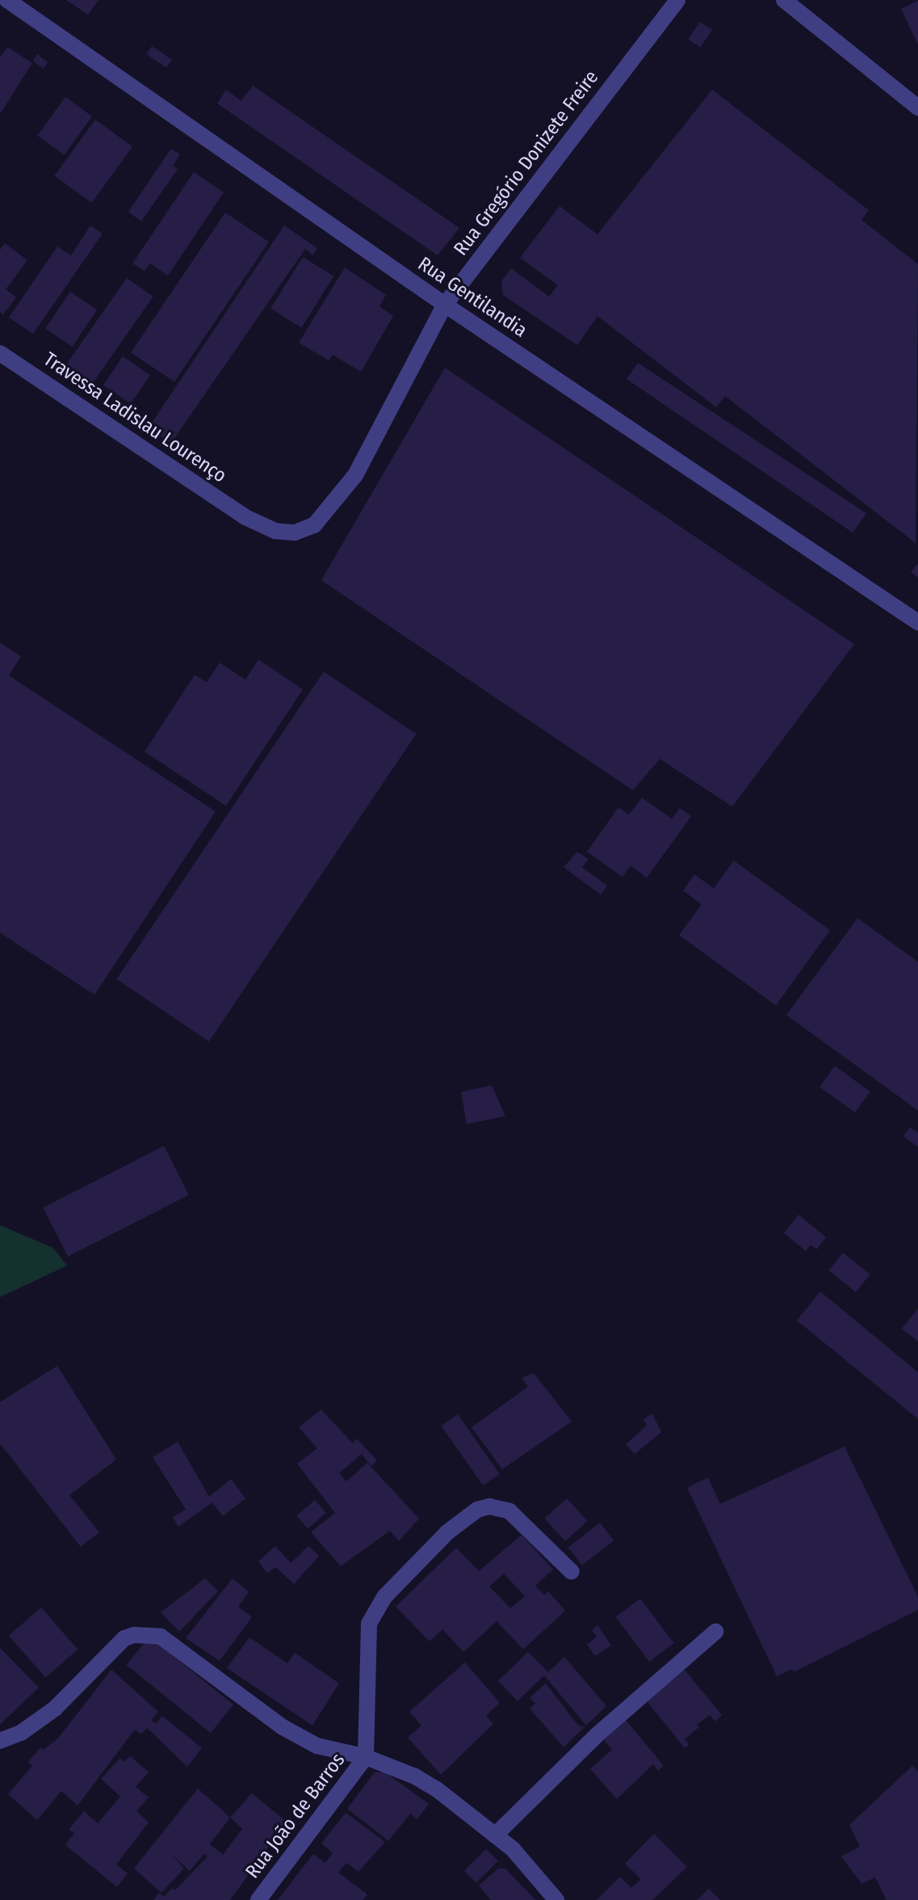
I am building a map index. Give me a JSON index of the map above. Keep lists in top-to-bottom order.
{
  "streets": {
    "street": [
      "Rua Gregório Donizete Freire",
      "Rua Gentilandia",
      "Travessa Ladislau Lourenço",
      "Rua João de Barros"
    ]
  },
  "crossings": [
    ["Rua Gregório Donizete Freire", "Rua Gentilandia"],
    ["Rua Gregório Donizete Freire", "Travessa Ladislau Lourenço"]
  ]
}
